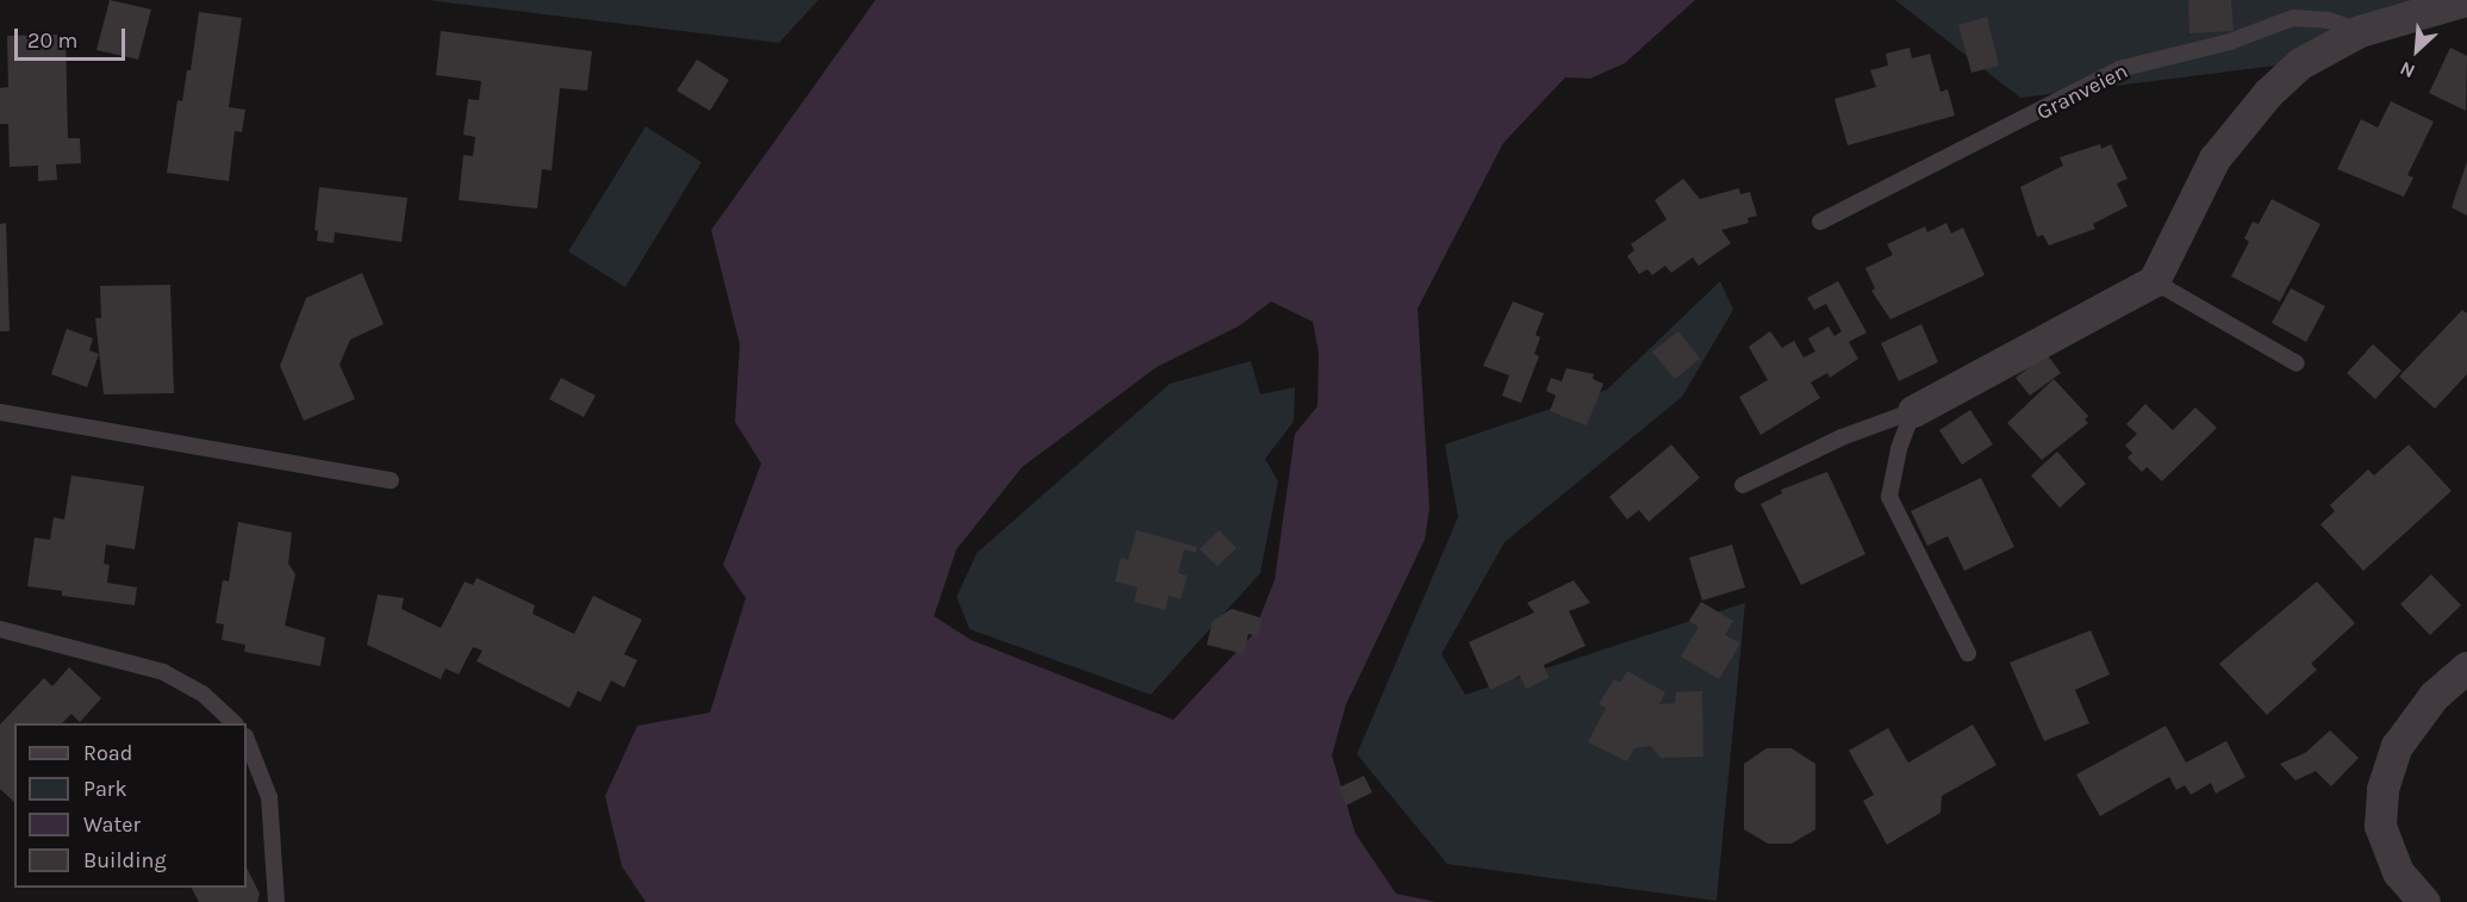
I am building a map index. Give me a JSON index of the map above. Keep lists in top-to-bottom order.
{
  "streets": {
    "lane": ["Granveien"]
  },
  "legend": [
    "Road",
    "Park",
    "Water",
    "Building"
  ],
  "scale_bar": "20 m",
  "north": "bottom left"
}
